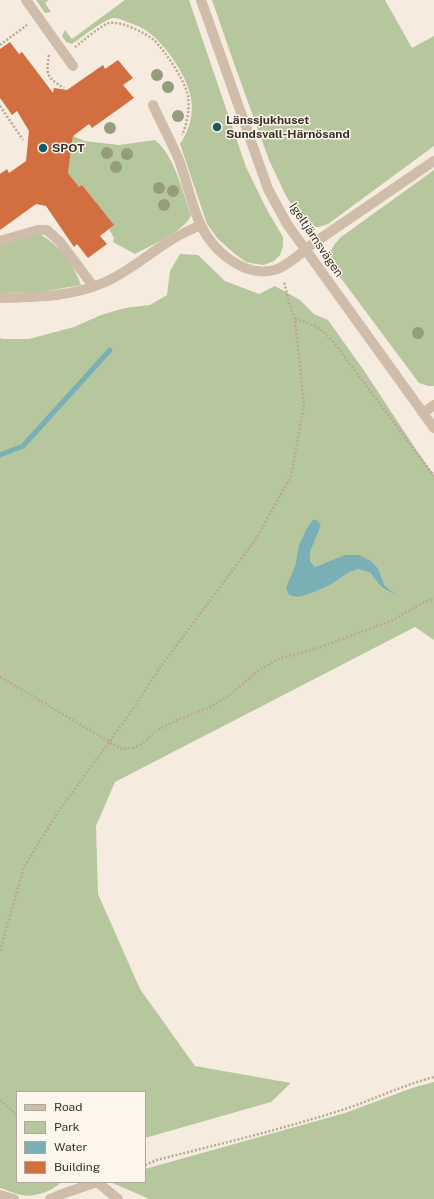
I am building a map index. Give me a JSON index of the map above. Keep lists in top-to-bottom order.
{
  "streets": {
    "street": ["Igeltjärnsvägen"]
  },
  "places": ["Länssjukhuset Sundsvall-Härnösand", "SPOT"],
  "legend": [
    "Road",
    "Park",
    "Water",
    "Building"
  ]
}
